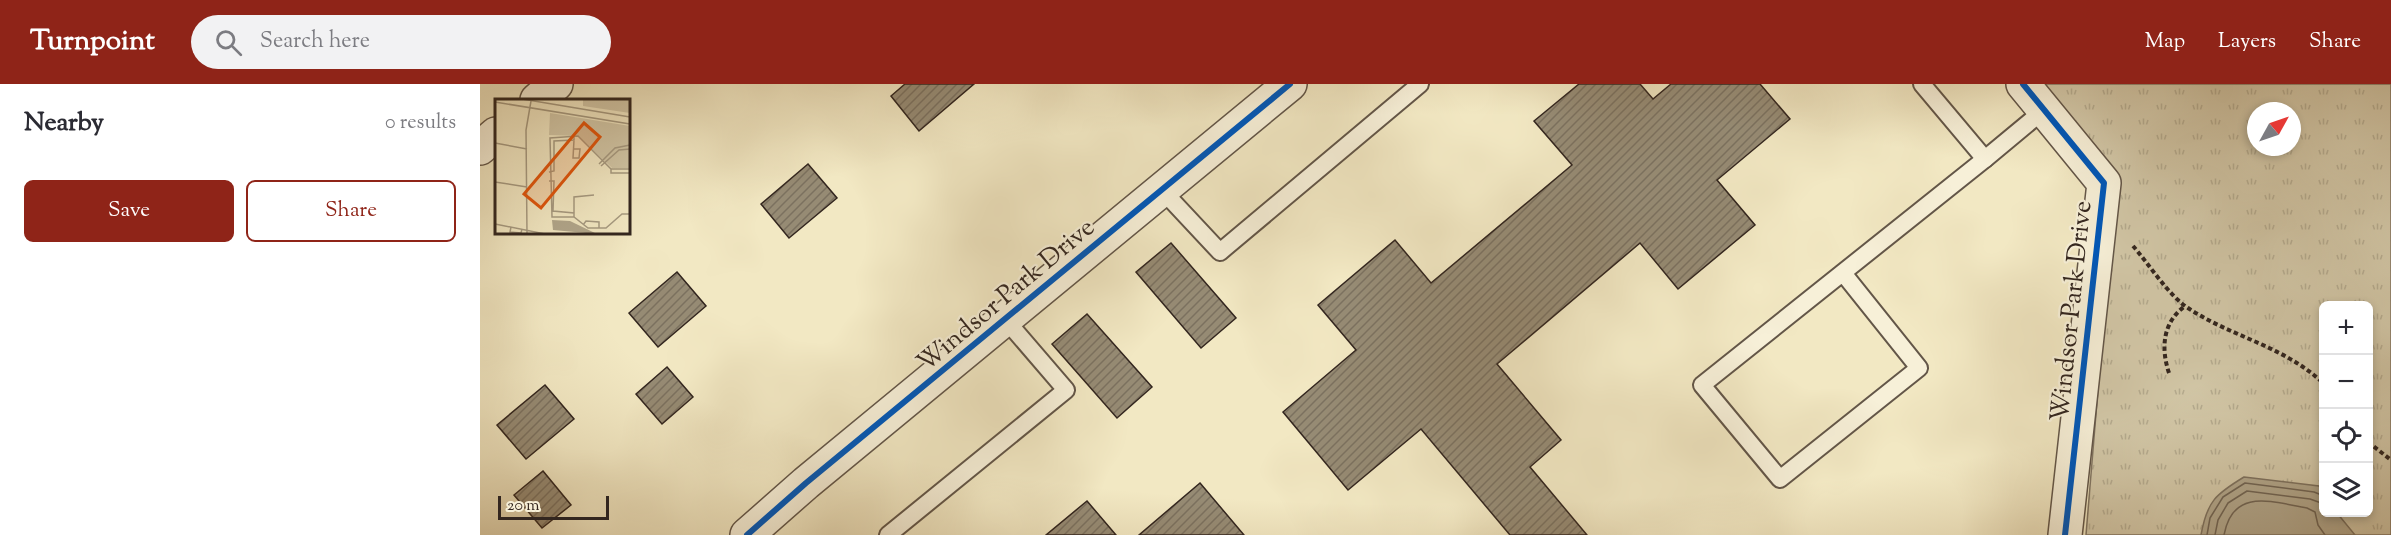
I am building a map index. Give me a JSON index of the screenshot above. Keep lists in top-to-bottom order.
{
  "streets": {
    "street": ["Windsor Park Drive"]
  },
  "scale_bar": "20 m",
  "north": "top right",
  "page": {
    "header": "Turnpoint",
    "search": "Search here",
    "nav": ["Map", "Layers", "Share"],
    "heading": ["Nearby", "0 results"],
    "buttons": ["Save", "Share"],
    "map_buttons": ["+", "−"],
    "scale": "20 m"
  }
}
